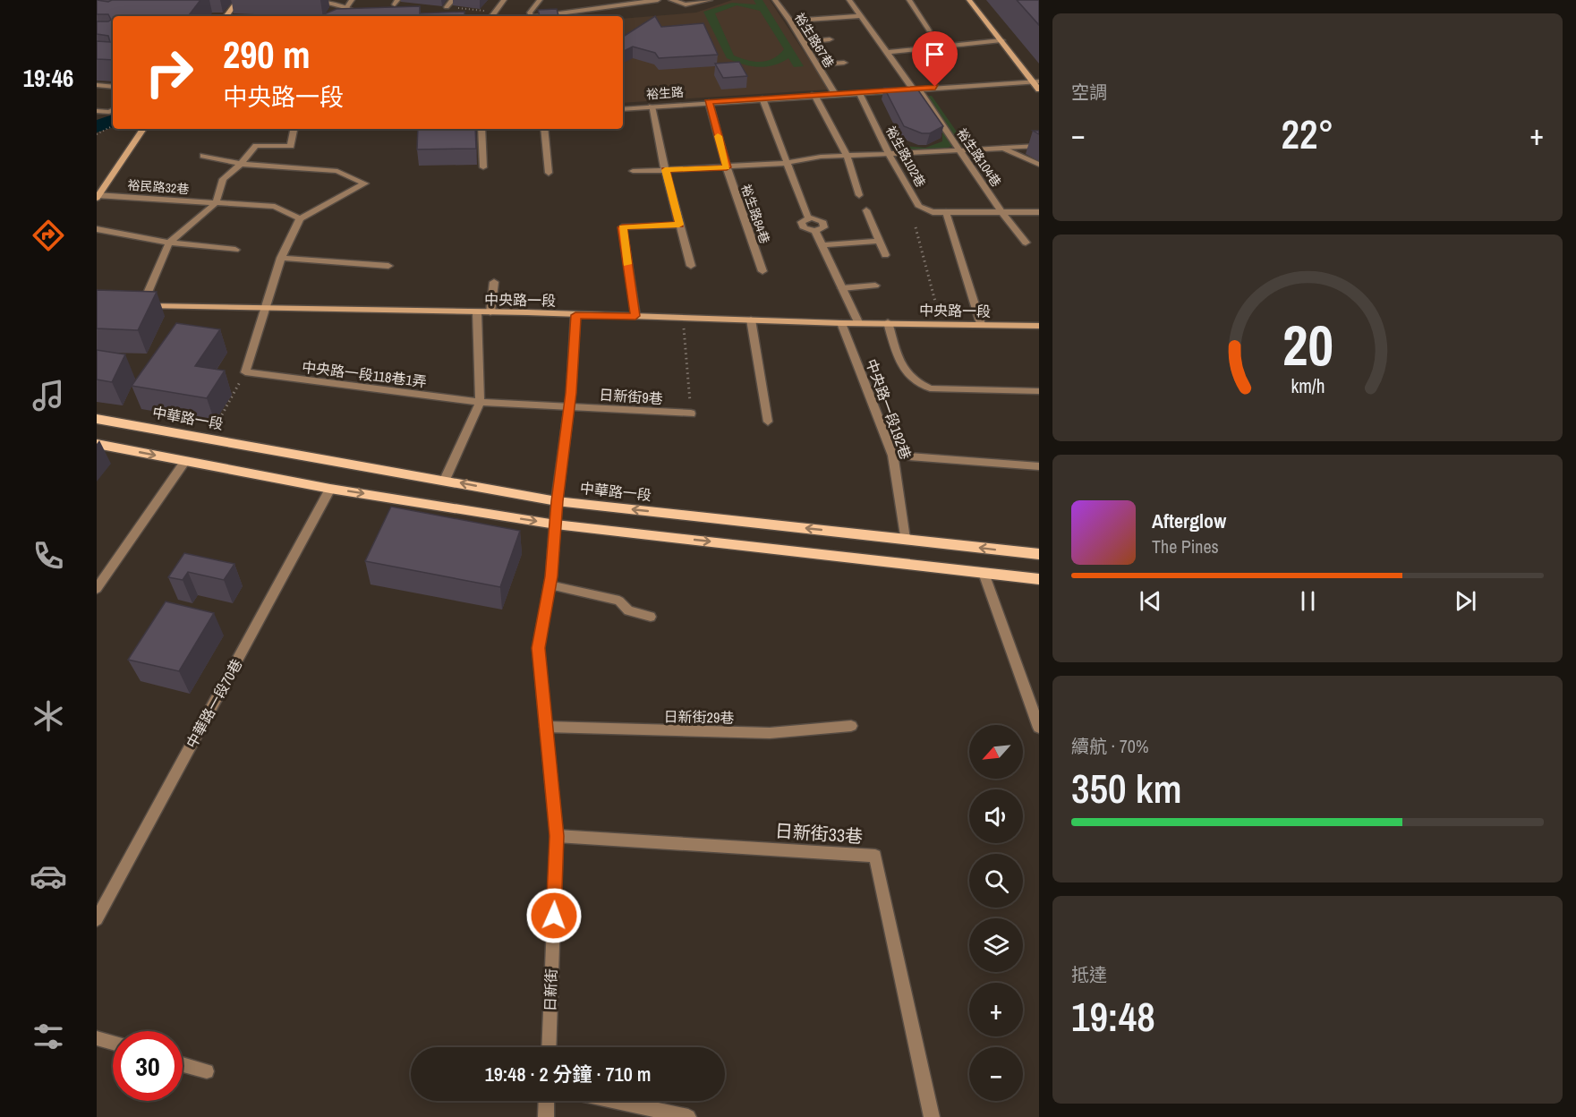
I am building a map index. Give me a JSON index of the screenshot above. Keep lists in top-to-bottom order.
{
  "streets": {
    "main road": ["中華路一段"],
    "street": [
      "裕生路67巷",
      "裕生路",
      "裕生路102巷",
      "裕生路104巷",
      "裕民路32巷",
      "裕生路84巷",
      "中央路一段",
      "中央路一段118巷1弄",
      "日新街9巷",
      "中央路一段192巷",
      "中華路一段70巷",
      "日新街29巷",
      "日新街33巷",
      "日新街"
    ]
  },
  "crossings": [
    ["裕生路67巷", "裕生路"],
    ["裕生路", "裕生路102巷"],
    ["裕生路", "裕生路104巷"],
    ["裕生路", "裕生路84巷"],
    ["裕生路102巷", "裕生路104巷"],
    ["中央路一段", "中央路一段192巷"],
    ["中央路一段", "日新街"],
    ["中央路一段118巷1弄", "日新街9巷"],
    ["中央路一段118巷1弄", "日新街"],
    ["日新街9巷", "日新街"],
    ["中央路一段192巷", "中華路一段"],
    ["中華路一段", "日新街"],
    ["日新街29巷", "日新街"],
    ["日新街33巷", "日新街"]
  ],
  "north": "bottom left",
  "page": {
    "tabs": "19:46",
    "tile": [
      "空調",
      ["續航 · 70%", "350 km"],
      ["抵達", "19:48"]
    ],
    "turn": ["290 m", "中央路一段"],
    "heat": ["−", "22°", "+"],
    "song": ["Afterglow", "The Pines"],
    "map_buttons": ["+", "−"],
    "limit": "30",
    "trip": "19:48 · 2 分鐘 · 710 m",
    "gauge": ["20", "km/h"]
  }
}
